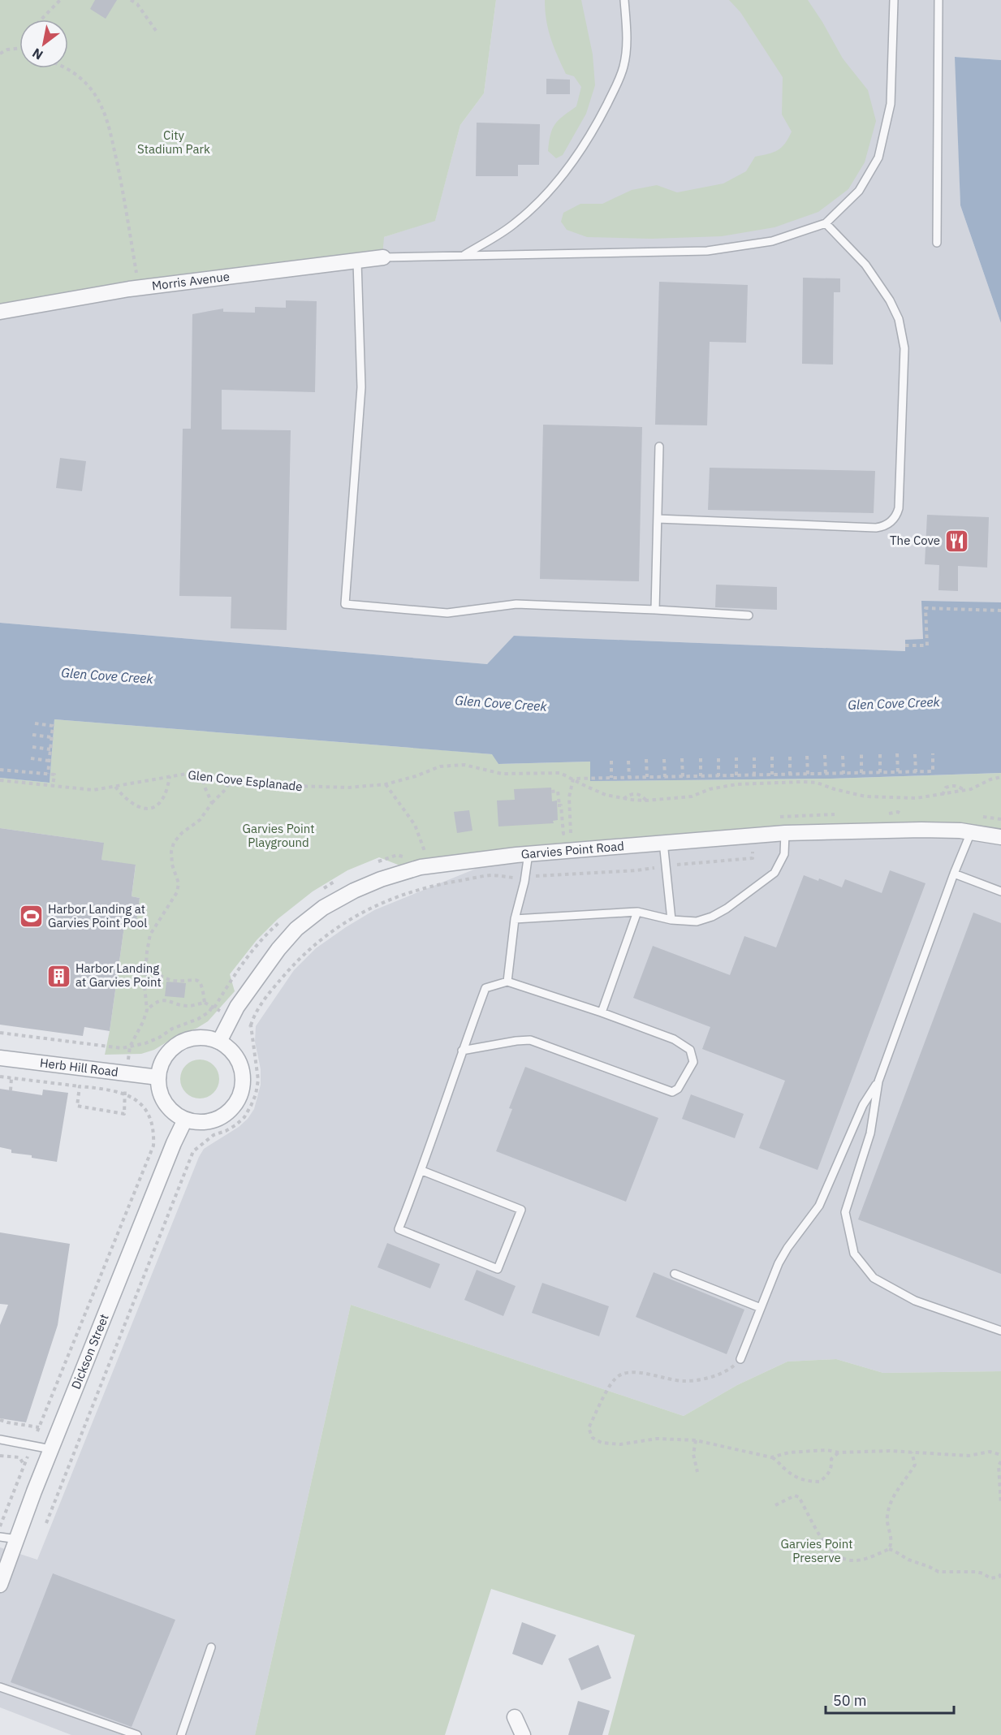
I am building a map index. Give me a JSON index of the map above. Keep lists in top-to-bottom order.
{
  "streets": {
    "street": [
      "Morris Avenue",
      "Garvies Point Road",
      "Herb Hill Road",
      "Dickson Street"
    ],
    "path": ["Glen Cove Esplanade"]
  },
  "crossings": [
    ["Garvies Point Road", "Herb Hill Road"],
    ["Garvies Point Road", "Dickson Street"],
    ["Herb Hill Road", "Dickson Street"]
  ],
  "water": ["Glen Cove Creek"],
  "parks": ["City Stadium Park", "Garvies Point Playground", "Garvies Point Preserve"],
  "places": {
    "restaurant": ["The Cove"],
    "sports": ["Harbor Landing at Garvies Point Pool"],
    "building": ["Harbor Landing at Garvies Point"]
  },
  "scale_bar": "50 m",
  "north": "bottom left"
}
